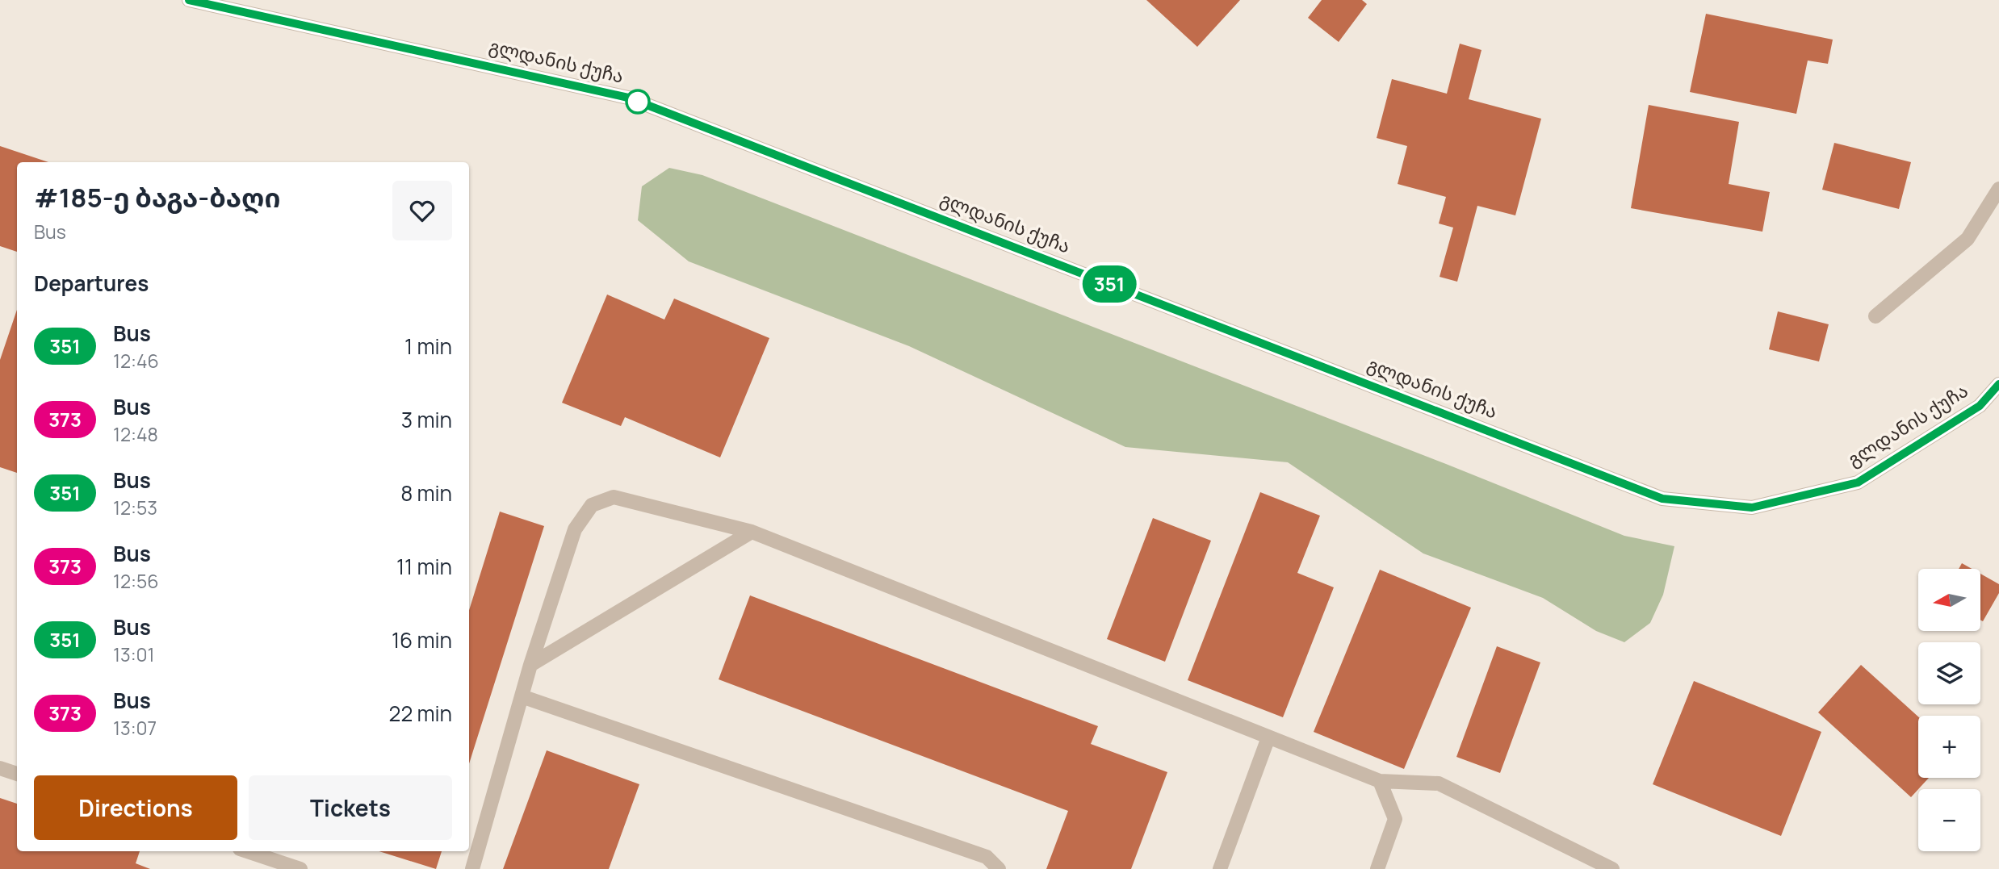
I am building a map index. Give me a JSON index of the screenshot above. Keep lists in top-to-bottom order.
{
  "streets": {
    "street": ["გლდანის ქუჩა"]
  },
  "lines": ["bus line 351"],
  "north": "left",
  "page": {
    "on_map": "351",
    "heading": [
      ["#185-ე ბაგა-ბაღი", "Bus"],
      "Departures"
    ],
    "list": [
      {
        "mark": "351",
        "name": "Bus",
        "note": "12:46",
        "value": "1 min"
      },
      {
        "mark": "373",
        "name": "Bus",
        "note": "12:48",
        "value": "3 min"
      },
      {
        "mark": "351",
        "name": "Bus",
        "note": "12:53",
        "value": "8 min"
      },
      {
        "mark": "373",
        "name": "Bus",
        "note": "12:56",
        "value": "11 min"
      },
      {
        "mark": "351",
        "name": "Bus",
        "note": "13:01",
        "value": "16 min"
      },
      {
        "mark": "373",
        "name": "Bus",
        "note": "13:07",
        "value": "22 min"
      }
    ],
    "map_buttons": ["+", "−"],
    "buttons": ["Directions", "Tickets"]
  }
}
